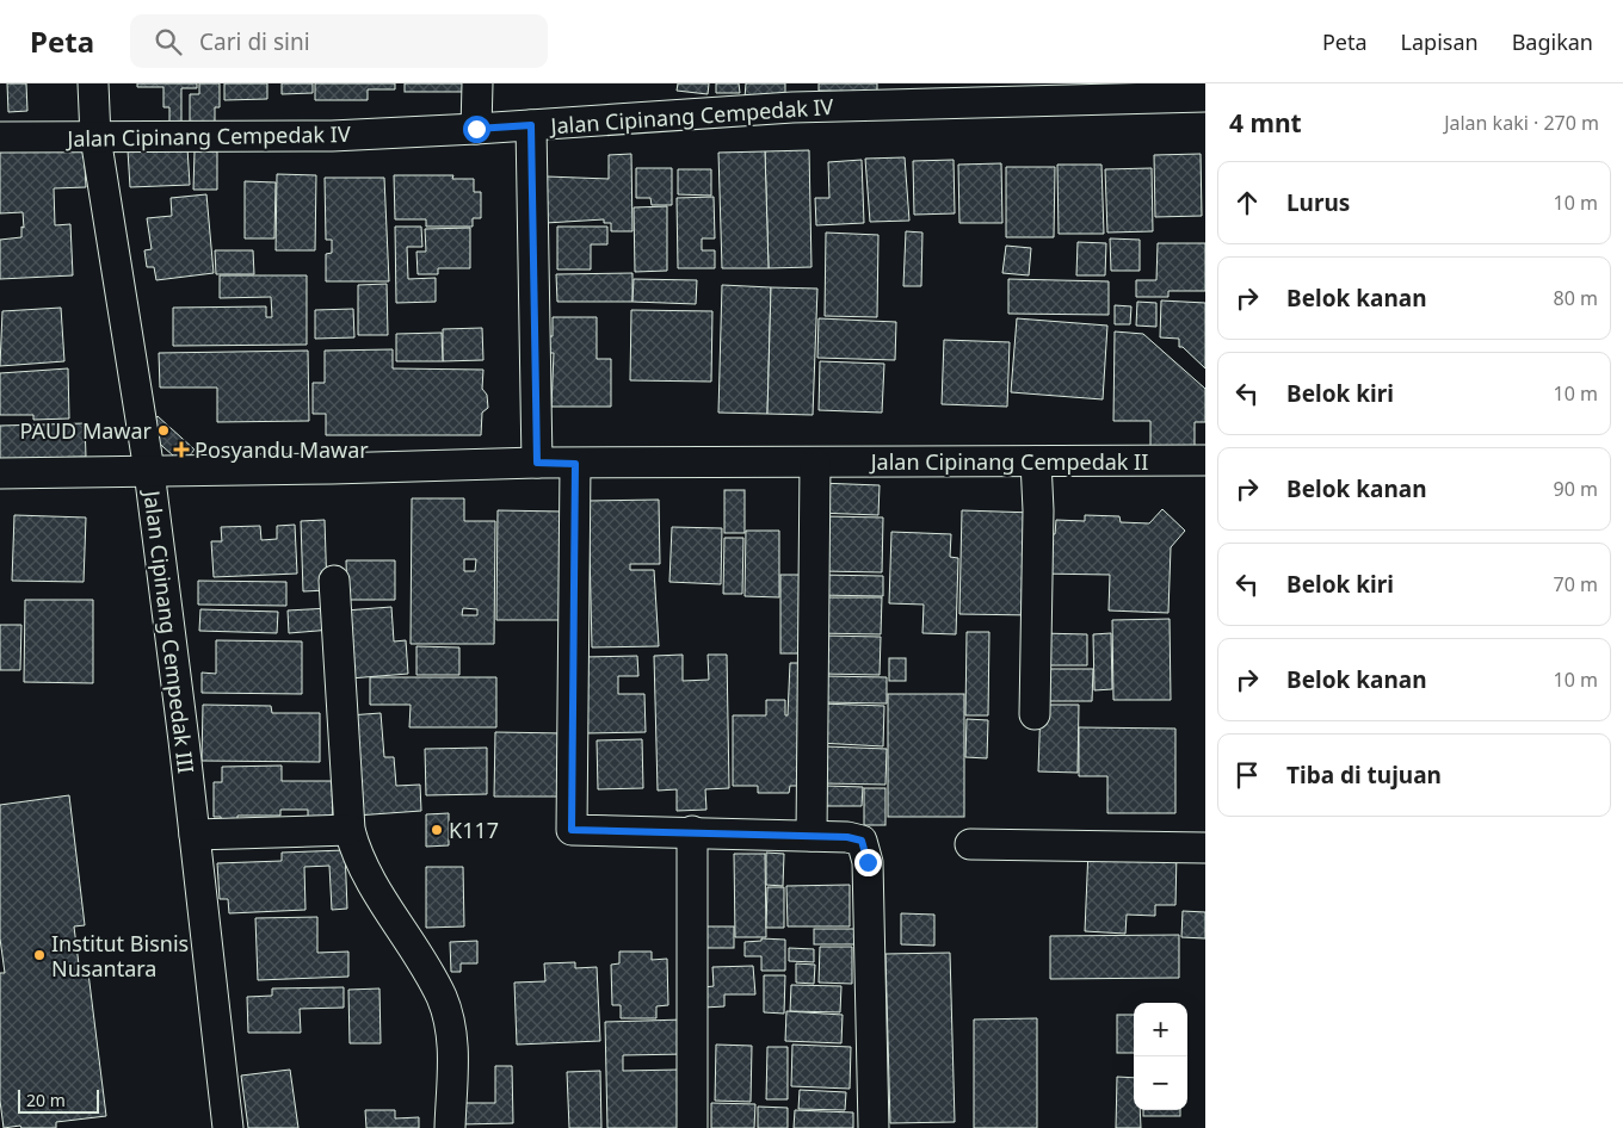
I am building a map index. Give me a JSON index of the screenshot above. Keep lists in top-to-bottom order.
{
  "streets": {
    "street": ["Jalan Cipinang Cempedak IV", "Jalan Cipinang Cempedak II", "Jalan Cipinang Cempedak III"]
  },
  "crossings": [
    ["Jalan Cipinang Cempedak IV", "Jalan Cipinang Cempedak III"],
    ["Jalan Cipinang Cempedak II", "Jalan Cipinang Cempedak III"]
  ],
  "places": {
    "other": ["PAUD Mawar", "K117", "Institut Bisnis Nusantara"],
    "health": ["Posyandu Mawar"]
  },
  "scale_bar": "20 m",
  "page": {
    "header": "Peta",
    "search": "Cari di sini",
    "nav": ["Peta", "Lapisan", "Bagikan"],
    "heading": ["4 mnt", "Jalan kaki · 270 m"],
    "list": [
      ["Lurus", "10 m"],
      ["Belok kanan", "80 m"],
      ["Belok kiri", "10 m"],
      ["Belok kanan", "90 m"],
      ["Belok kiri", "70 m"],
      ["Belok kanan", "10 m"],
      "Tiba di tujuan"
    ],
    "map_buttons": ["+", "−"],
    "scale": "20 m"
  }
}
